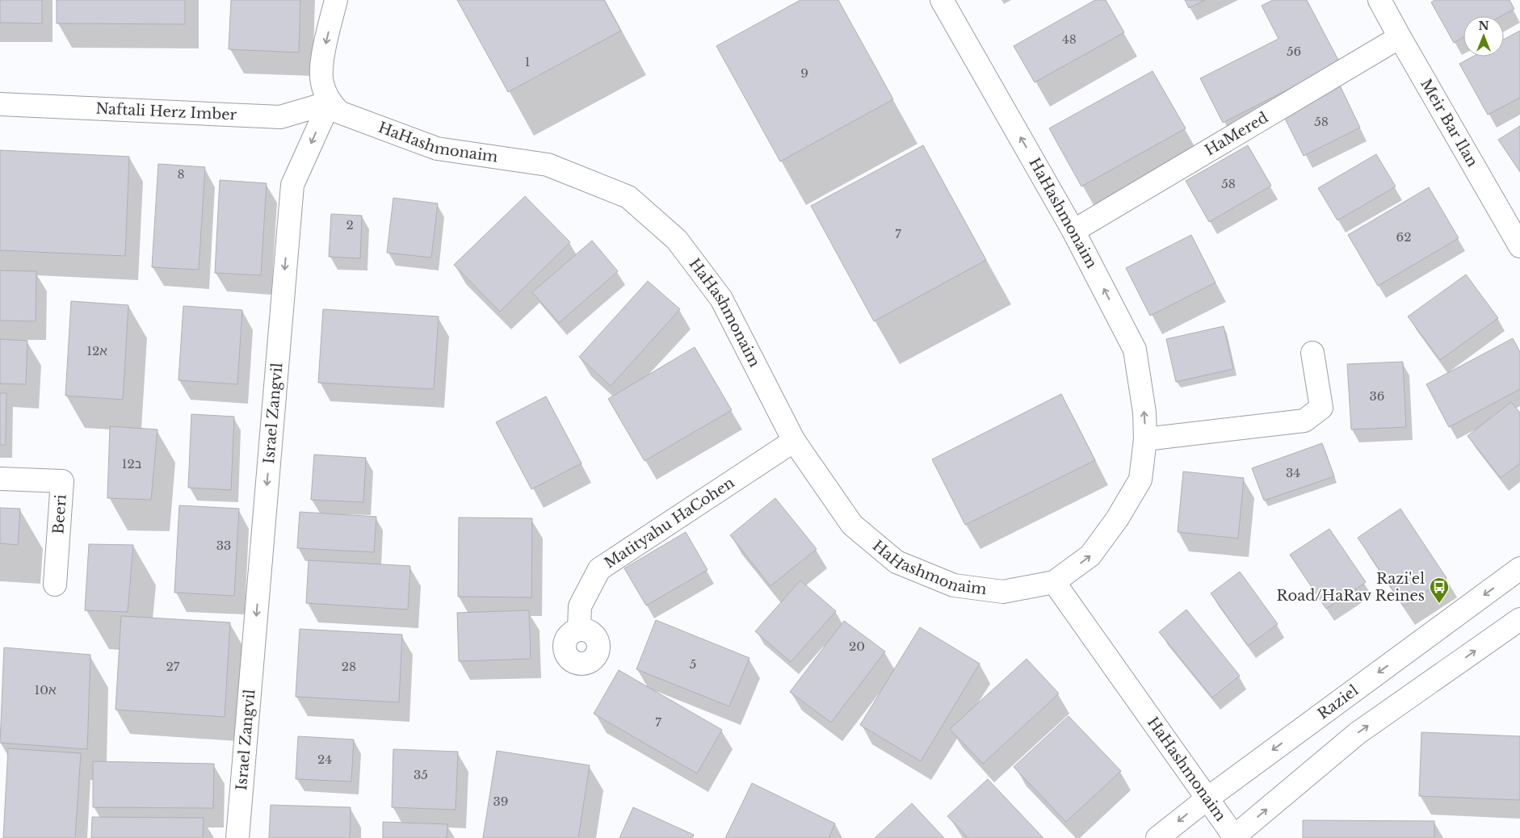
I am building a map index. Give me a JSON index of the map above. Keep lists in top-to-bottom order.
{
  "streets": {
    "street": [
      "Naftali Herz Imber",
      "Meir Bar Ilan",
      "HaMered",
      "HaHashmonaim",
      "Israel Zangvil",
      "Beeri",
      "Matityahu HaCohen",
      "Raziel"
    ]
  },
  "crossings": [
    ["Naftali Herz Imber", "HaHashmonaim"],
    ["Naftali Herz Imber", "Israel Zangvil"],
    ["Meir Bar Ilan", "HaMered"],
    ["HaMered", "HaHashmonaim"],
    ["HaHashmonaim", "Israel Zangvil"],
    ["HaHashmonaim", "Matityahu HaCohen"],
    ["HaHashmonaim", "Raziel"]
  ],
  "one_way": ["Israel Zangvil"],
  "places": {
    "bus stop": ["Razi'el Road/HaRav Reines"]
  },
  "house_numbers": [
    "48",
    "56",
    "1",
    "9",
    "58",
    "8",
    "58",
    "2",
    "7",
    "62",
    "12א",
    "36",
    "12ב",
    "34",
    "33",
    "20",
    "5",
    "27",
    "28",
    "10א",
    "7",
    "24",
    "35",
    "39"
  ],
  "north": "top"
}
